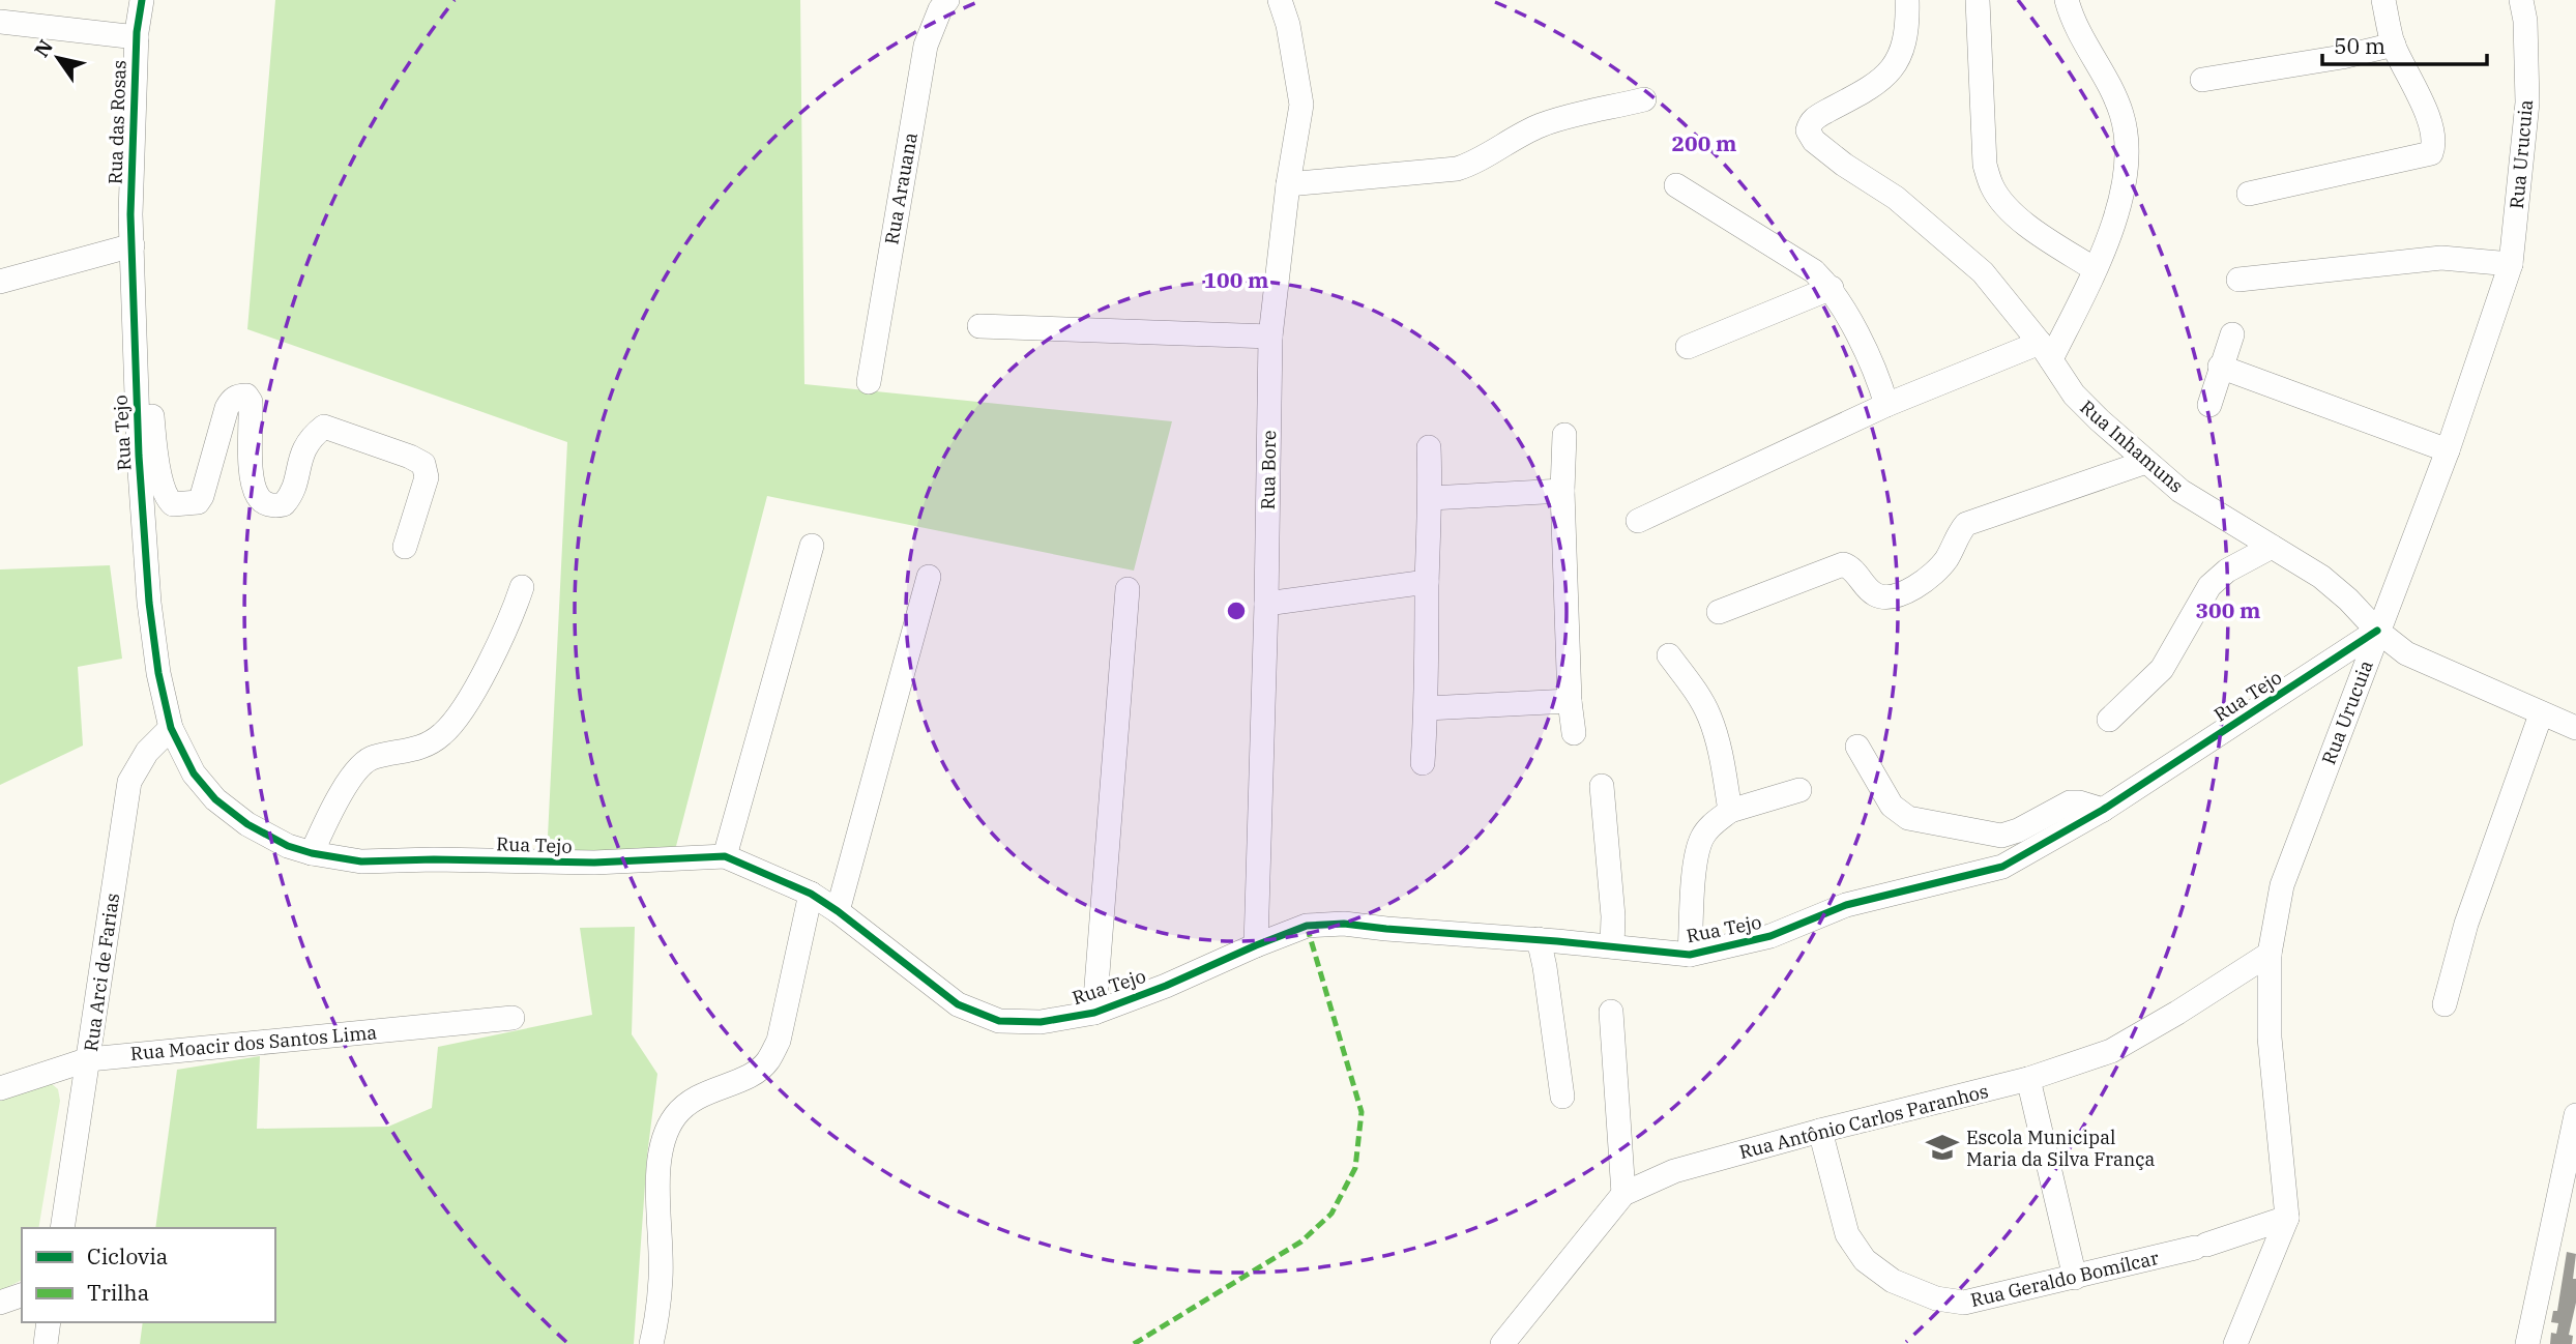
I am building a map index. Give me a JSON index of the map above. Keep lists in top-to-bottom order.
{
  "streets": {
    "street": [
      "Rua das Rosas",
      "Rua Urucuia",
      "Rua Arauana",
      "Rua Tejo",
      "Rua Inhamuns",
      "Rua Bore",
      "Rua Arci de Farias",
      "Rua Moacir dos Santos Lima",
      "Rua Antônio Carlos Paranhos",
      "Rua Geraldo Bomílcar"
    ]
  },
  "crossings": [
    ["Rua das Rosas", "Rua Tejo"],
    ["Rua Urucuia", "Rua Tejo"],
    ["Rua Urucuia", "Rua Inhamuns"],
    ["Rua Urucuia", "Rua Antônio Carlos Paranhos"],
    ["Rua Urucuia", "Rua Geraldo Bomílcar"],
    ["Rua Tejo", "Rua Inhamuns"],
    ["Rua Tejo", "Rua Bore"],
    ["Rua Tejo", "Rua Arci de Farias"],
    ["Rua Arci de Farias", "Rua Moacir dos Santos Lima"],
    ["Rua Antônio Carlos Paranhos", "Rua Geraldo Bomílcar"]
  ],
  "places": {
    "school or university": ["Escola Municipal Maria da Silva França"]
  },
  "legend": ["Ciclovia", "Trilha"],
  "scale_bar": "50 m",
  "north": "top left",
  "rings": ["200 m", "100 m", "300 m"]
}
